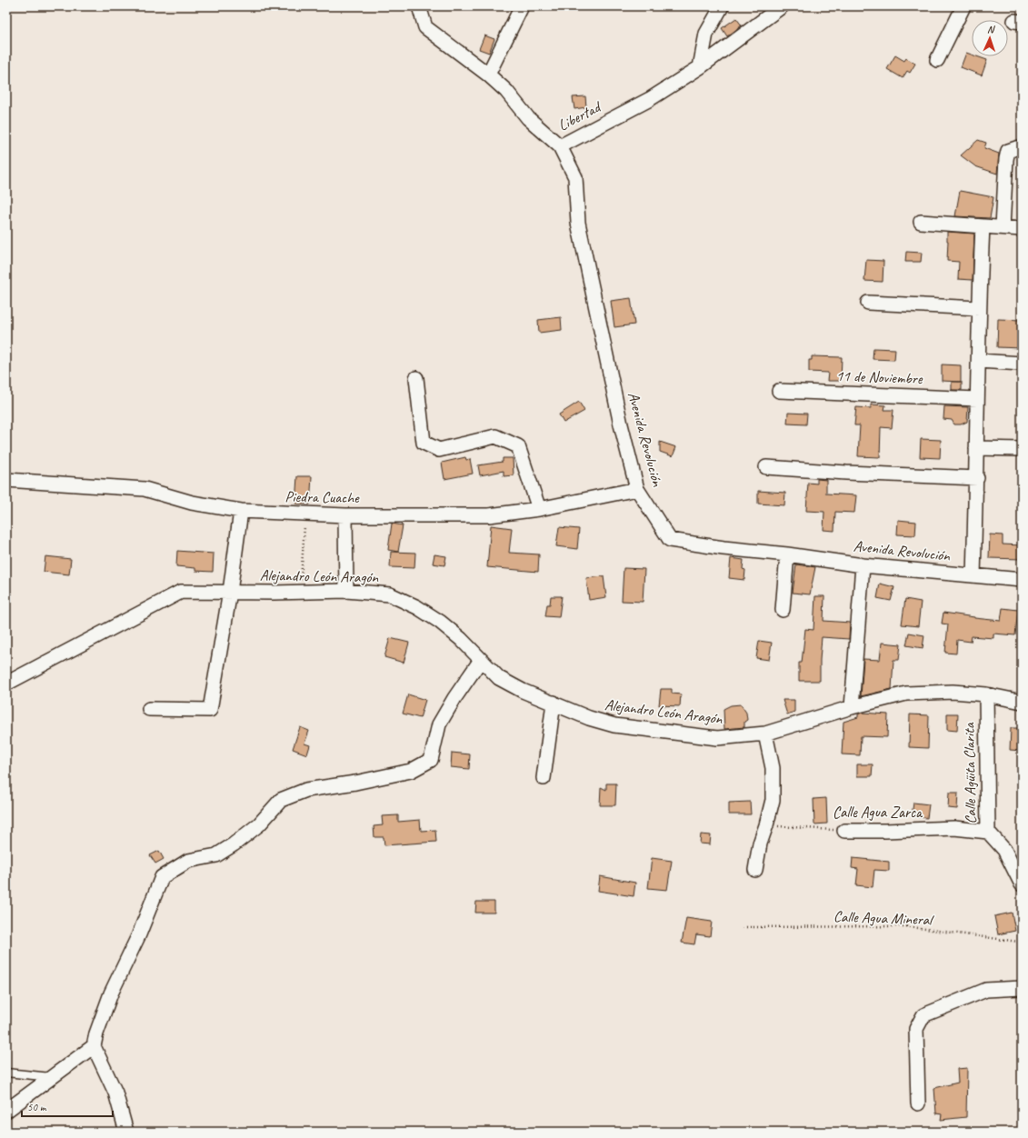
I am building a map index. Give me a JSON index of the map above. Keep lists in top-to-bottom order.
{
  "streets": {
    "street": [
      "Libertad",
      "11 de Noviembre",
      "Avenida Revolución",
      "Piedra Cuache",
      "Alejandro León Aragón",
      "Calle Agüita Clarita",
      "Calle Agua Zarca"
    ],
    "path": ["Calle Agua Mineral"]
  },
  "crossings": [
    ["Libertad", "Avenida Revolución"],
    ["Avenida Revolución", "Piedra Cuache"],
    ["Alejandro León Aragón", "Calle Agüita Clarita"],
    ["Calle Agüita Clarita", "Calle Agua Zarca"]
  ],
  "scale_bar": "50 m",
  "north": "top"
}
